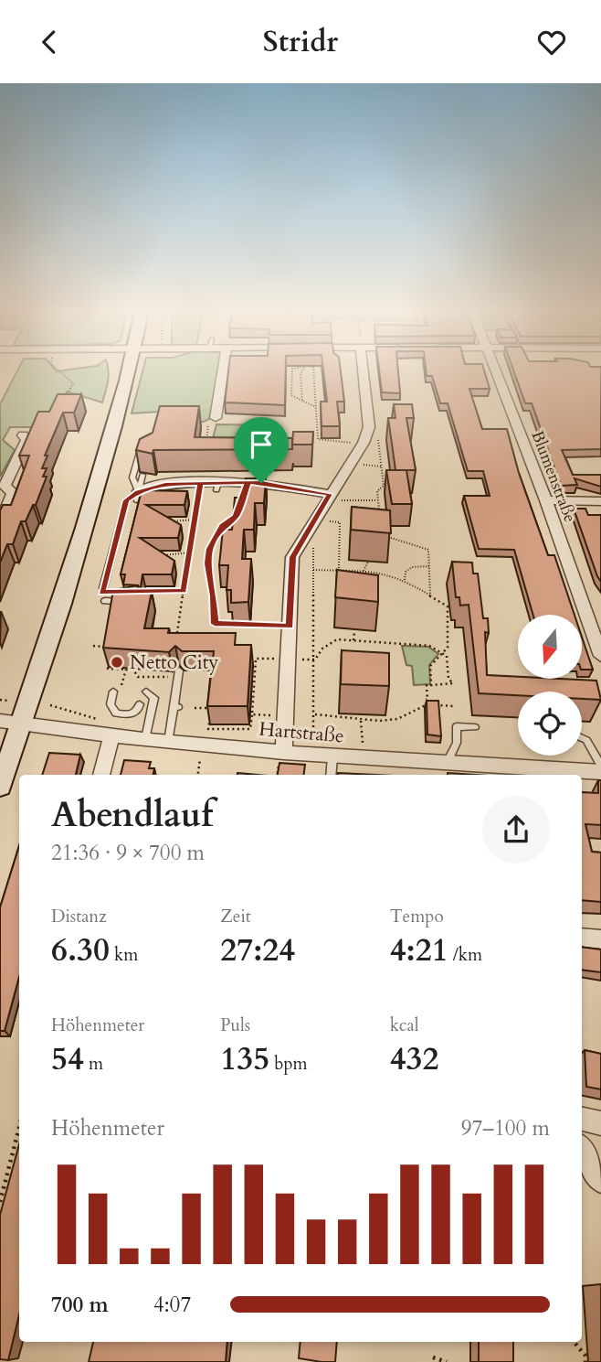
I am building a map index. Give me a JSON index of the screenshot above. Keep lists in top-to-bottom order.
{
  "streets": {
    "street": ["Blumenstraße", "Hartstraße"]
  },
  "places": ["Netto City"],
  "north": "bottom",
  "page": {
    "header": "Stridr",
    "heading": ["Abendlauf", "21:36 · 9 × 700 m"],
    "stats": [
      ["Distanz", "6.30 km"],
      ["Zeit", "27:24"],
      ["Tempo", "4:21 /km"],
      ["Höhenmeter", "54 m"],
      ["Puls", "135 bpm"],
      ["kcal", "432"]
    ],
    "chart": ["Höhenmeter", "97–100 m"],
    "list": [
      {
        "name": "700 m",
        "note": "4:07"
      }
    ]
  }
}
